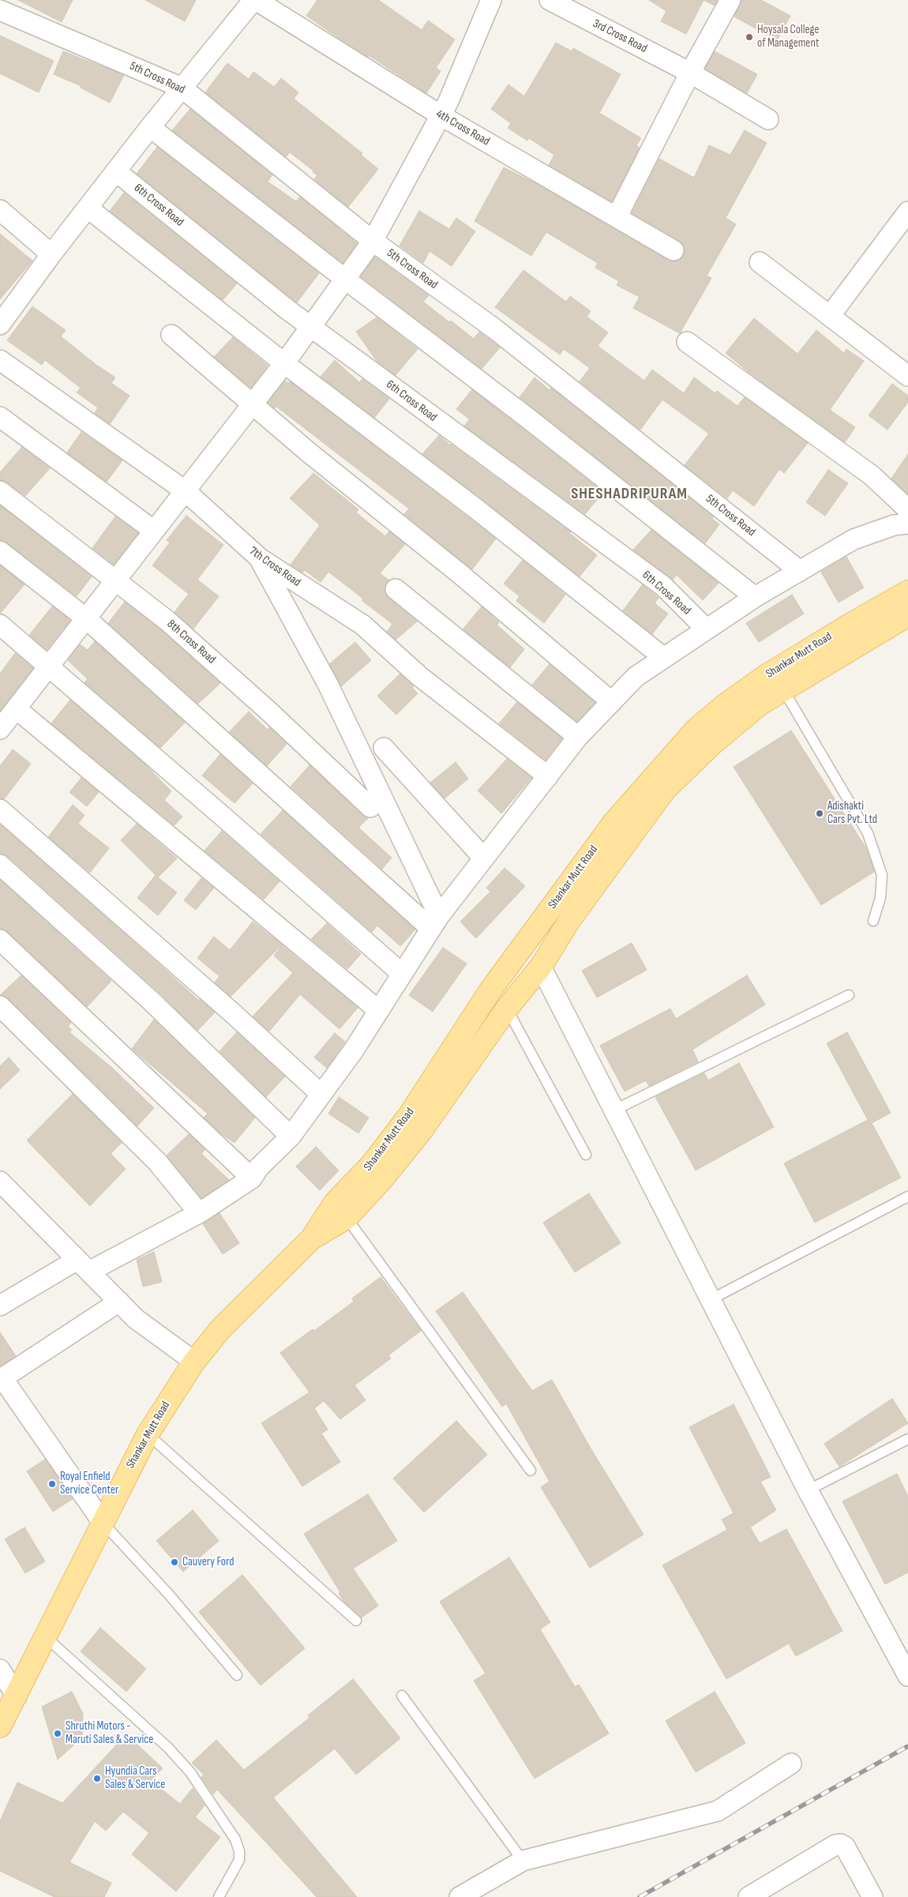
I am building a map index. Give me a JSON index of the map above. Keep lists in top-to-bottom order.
{
  "streets": {
    "main road": ["Shankar Mutt Road"],
    "street": [
      "3rd Cross Road",
      "5th Cross Road",
      "4th Cross Road",
      "6th Cross Road",
      "7th Cross Road",
      "8th Cross Road"
    ]
  },
  "districts": ["SHESHADRIPURAM"],
  "places": [
    "Hoysala College of Management",
    "Adishakti Cars Pvt. Ltd",
    "Royal Enfield Service Center",
    "Cauvery Ford",
    "Shruthi Motors - Maruti Sales & Service",
    "Hyundia Cars Sales & Service"
  ]
}
